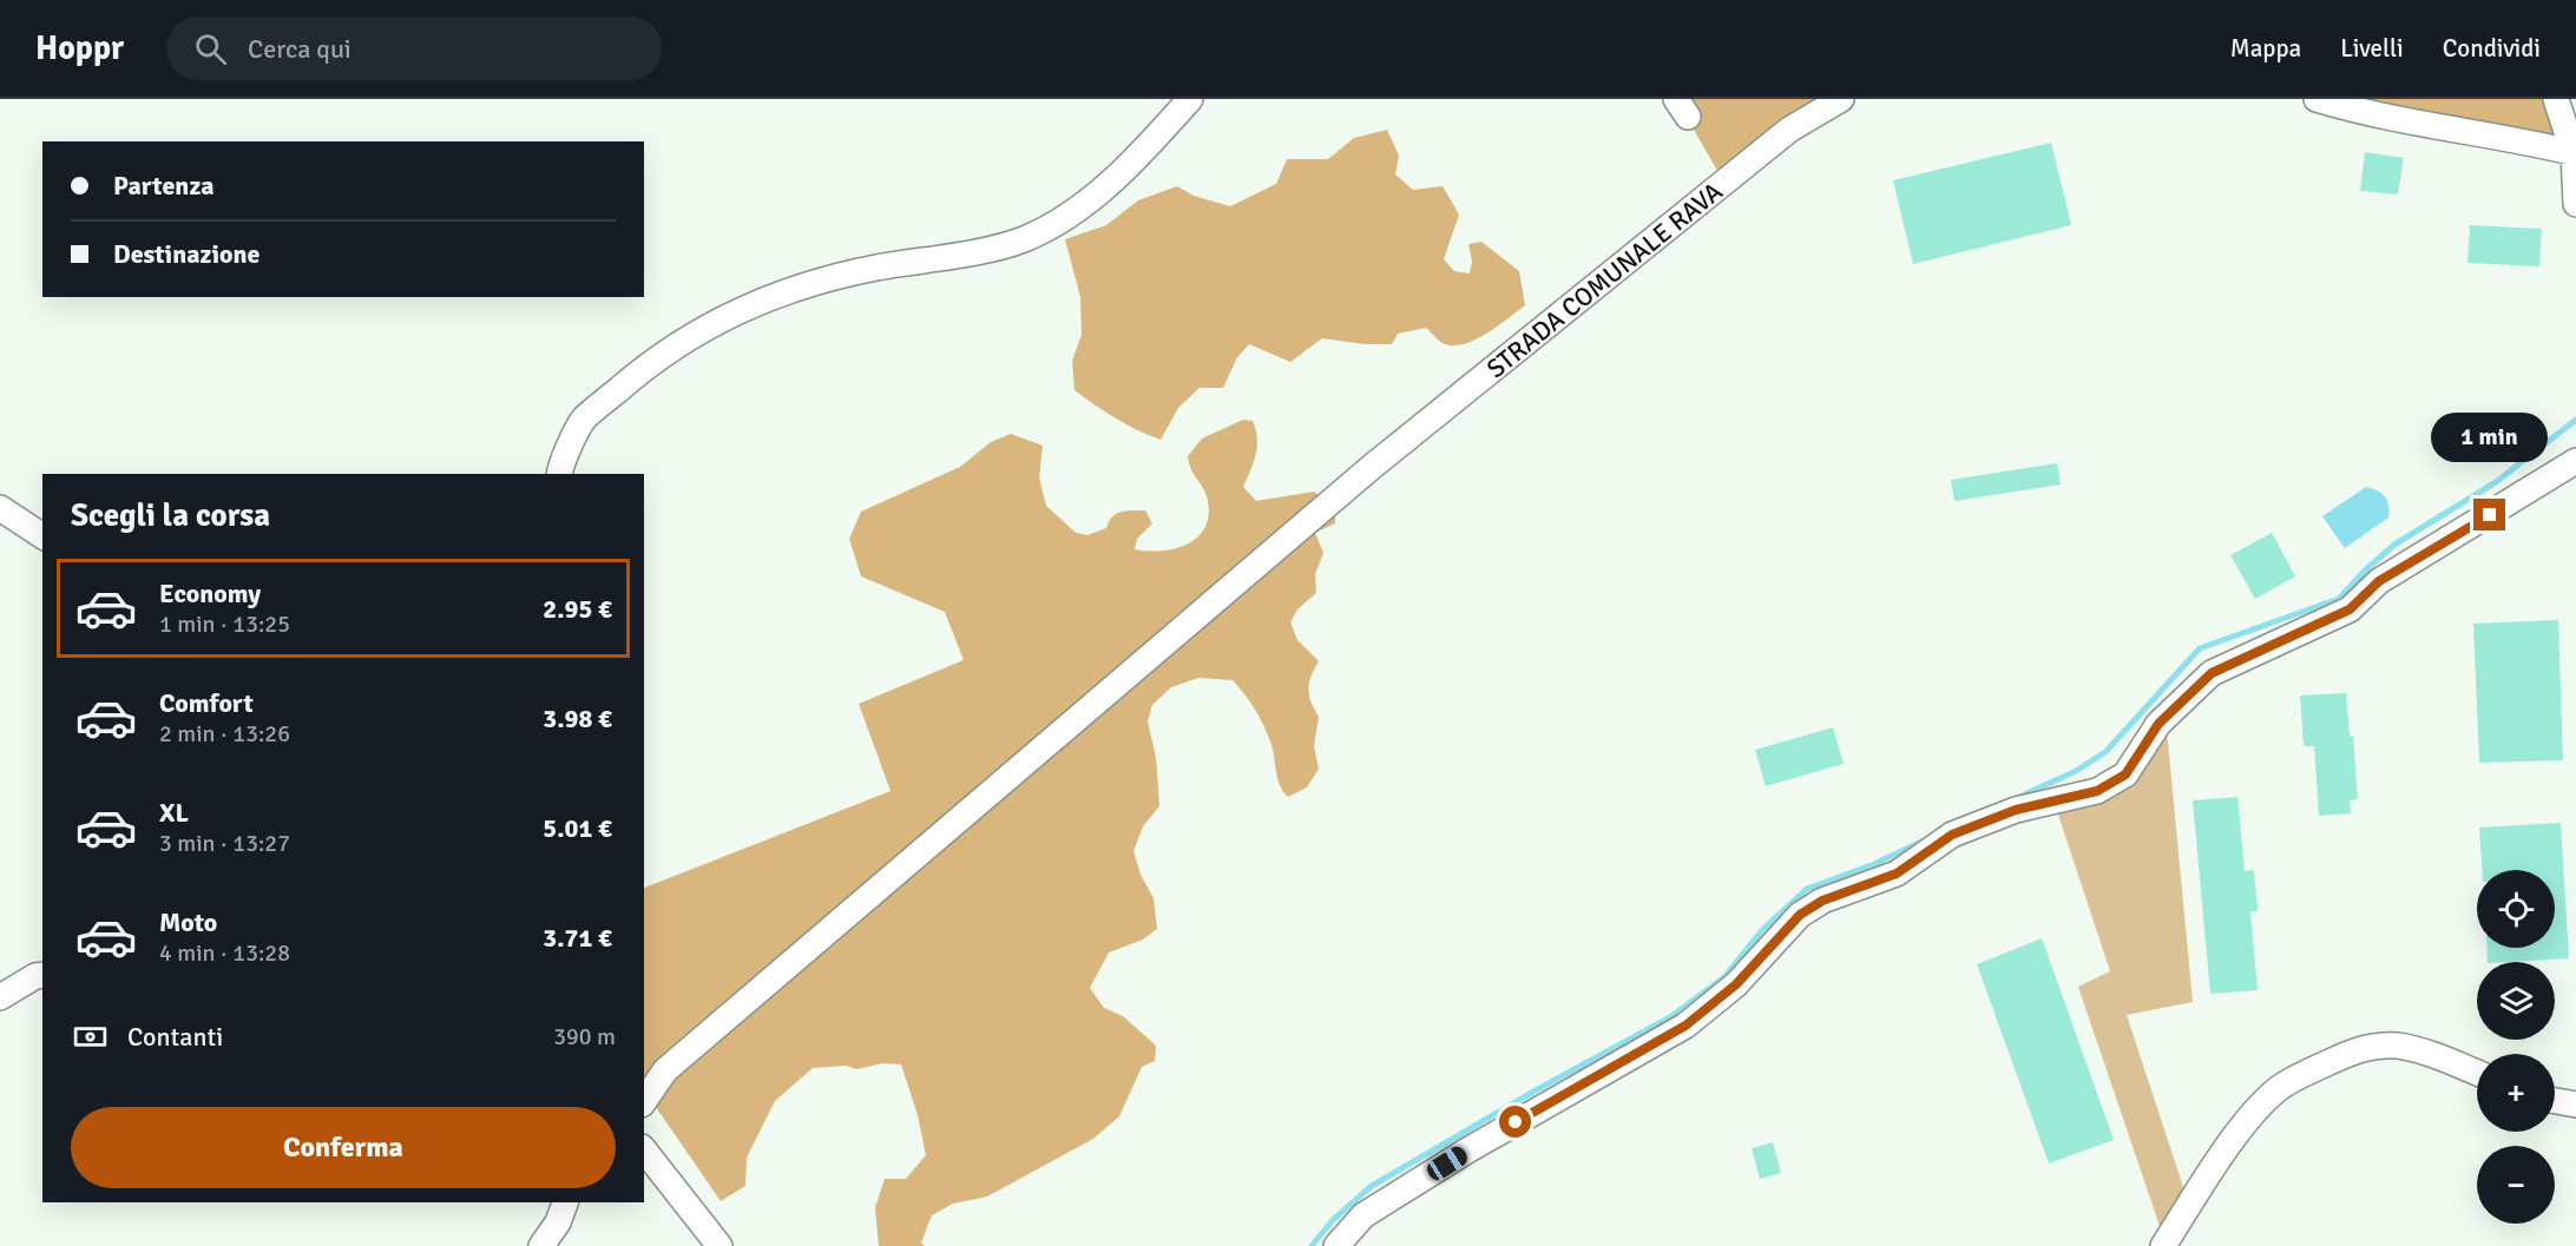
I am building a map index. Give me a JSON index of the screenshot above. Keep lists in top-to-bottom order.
{
  "streets": {
    "street": ["STRADA COMUNALE RAVA"]
  },
  "page": {
    "header": "Hoppr",
    "search": "Cerca qui",
    "nav": ["Mappa", "Livelli", "Condividi"],
    "banner": ["Partenza", "Destinazione"],
    "bubble": "1 min",
    "heading": "Scegli la corsa",
    "list": [
      {
        "name": "Economy",
        "note": "1 min · 13:25",
        "value": "2.95 €"
      },
      {
        "name": "Comfort",
        "note": "2 min · 13:26",
        "value": "3.98 €"
      },
      {
        "name": "XL",
        "note": "3 min · 13:27",
        "value": "5.01 €"
      },
      {
        "name": "Moto",
        "note": "4 min · 13:28",
        "value": "3.71 €"
      }
    ],
    "map_buttons": ["+", "−"],
    "pay": ["Contanti", "390 m"],
    "buttons": "Conferma"
  }
}
